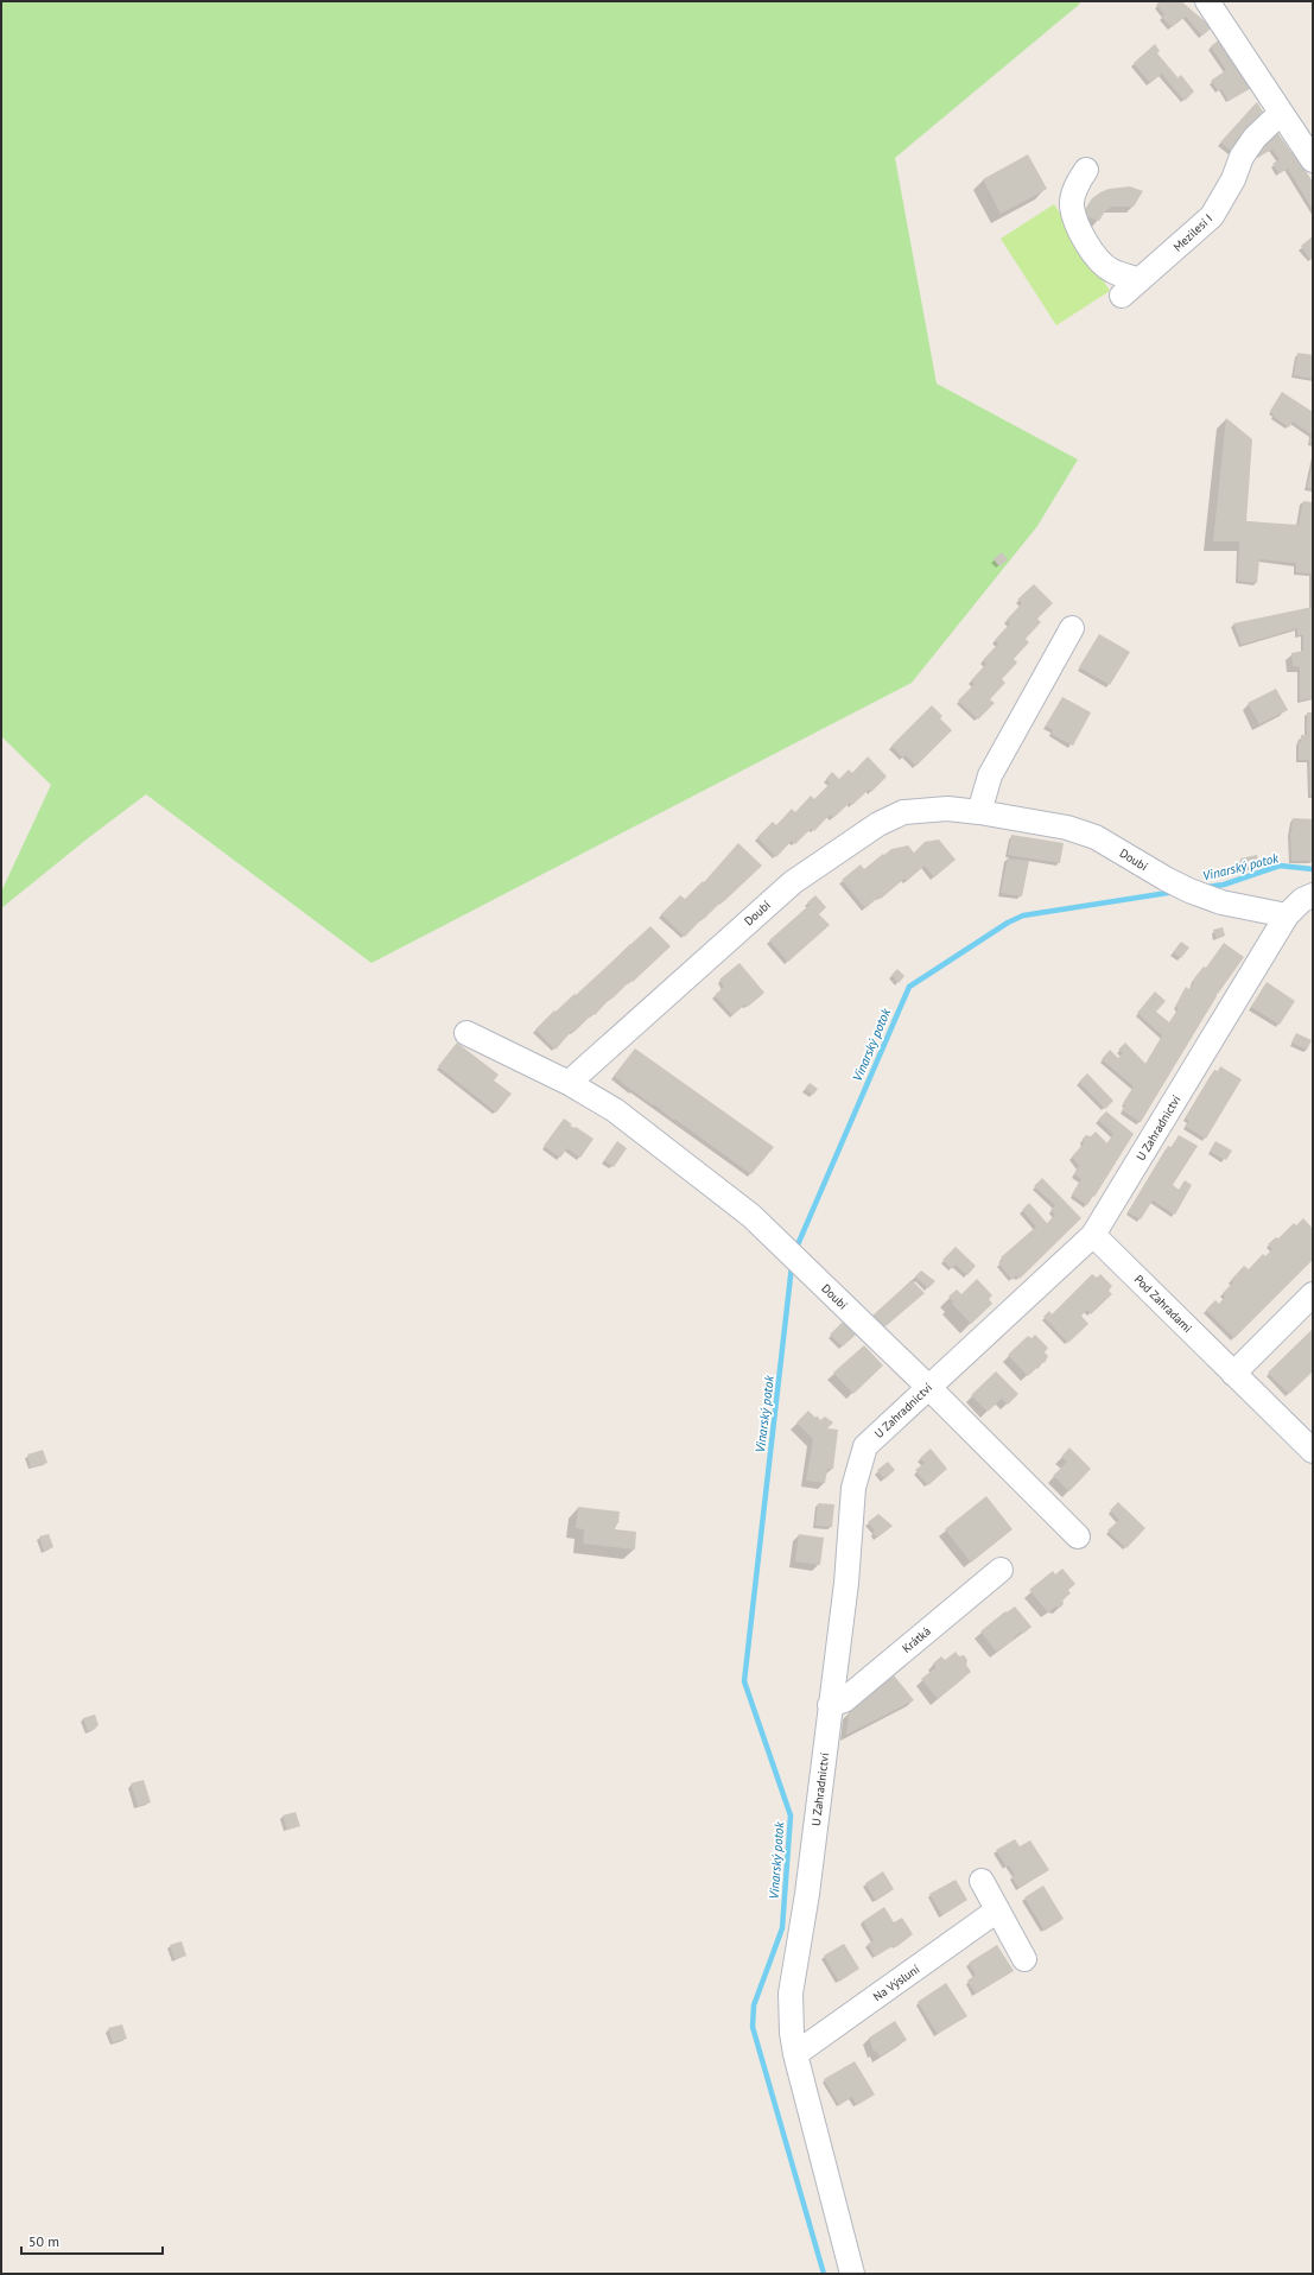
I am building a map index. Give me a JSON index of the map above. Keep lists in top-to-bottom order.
{
  "streets": {
    "street": [
      "Mezilesí I",
      "Doubí",
      "U Zahradnictví",
      "Pod Zahradami",
      "Krátká",
      "Na Výsluní"
    ]
  },
  "crossings": [
    ["Doubí", "U Zahradnictví"],
    ["U Zahradnictví", "Pod Zahradami"],
    ["U Zahradnictví", "Krátká"],
    ["U Zahradnictví", "Na Výsluní"]
  ],
  "water": ["Vinarský potok"],
  "scale_bar": "50 m"
}
